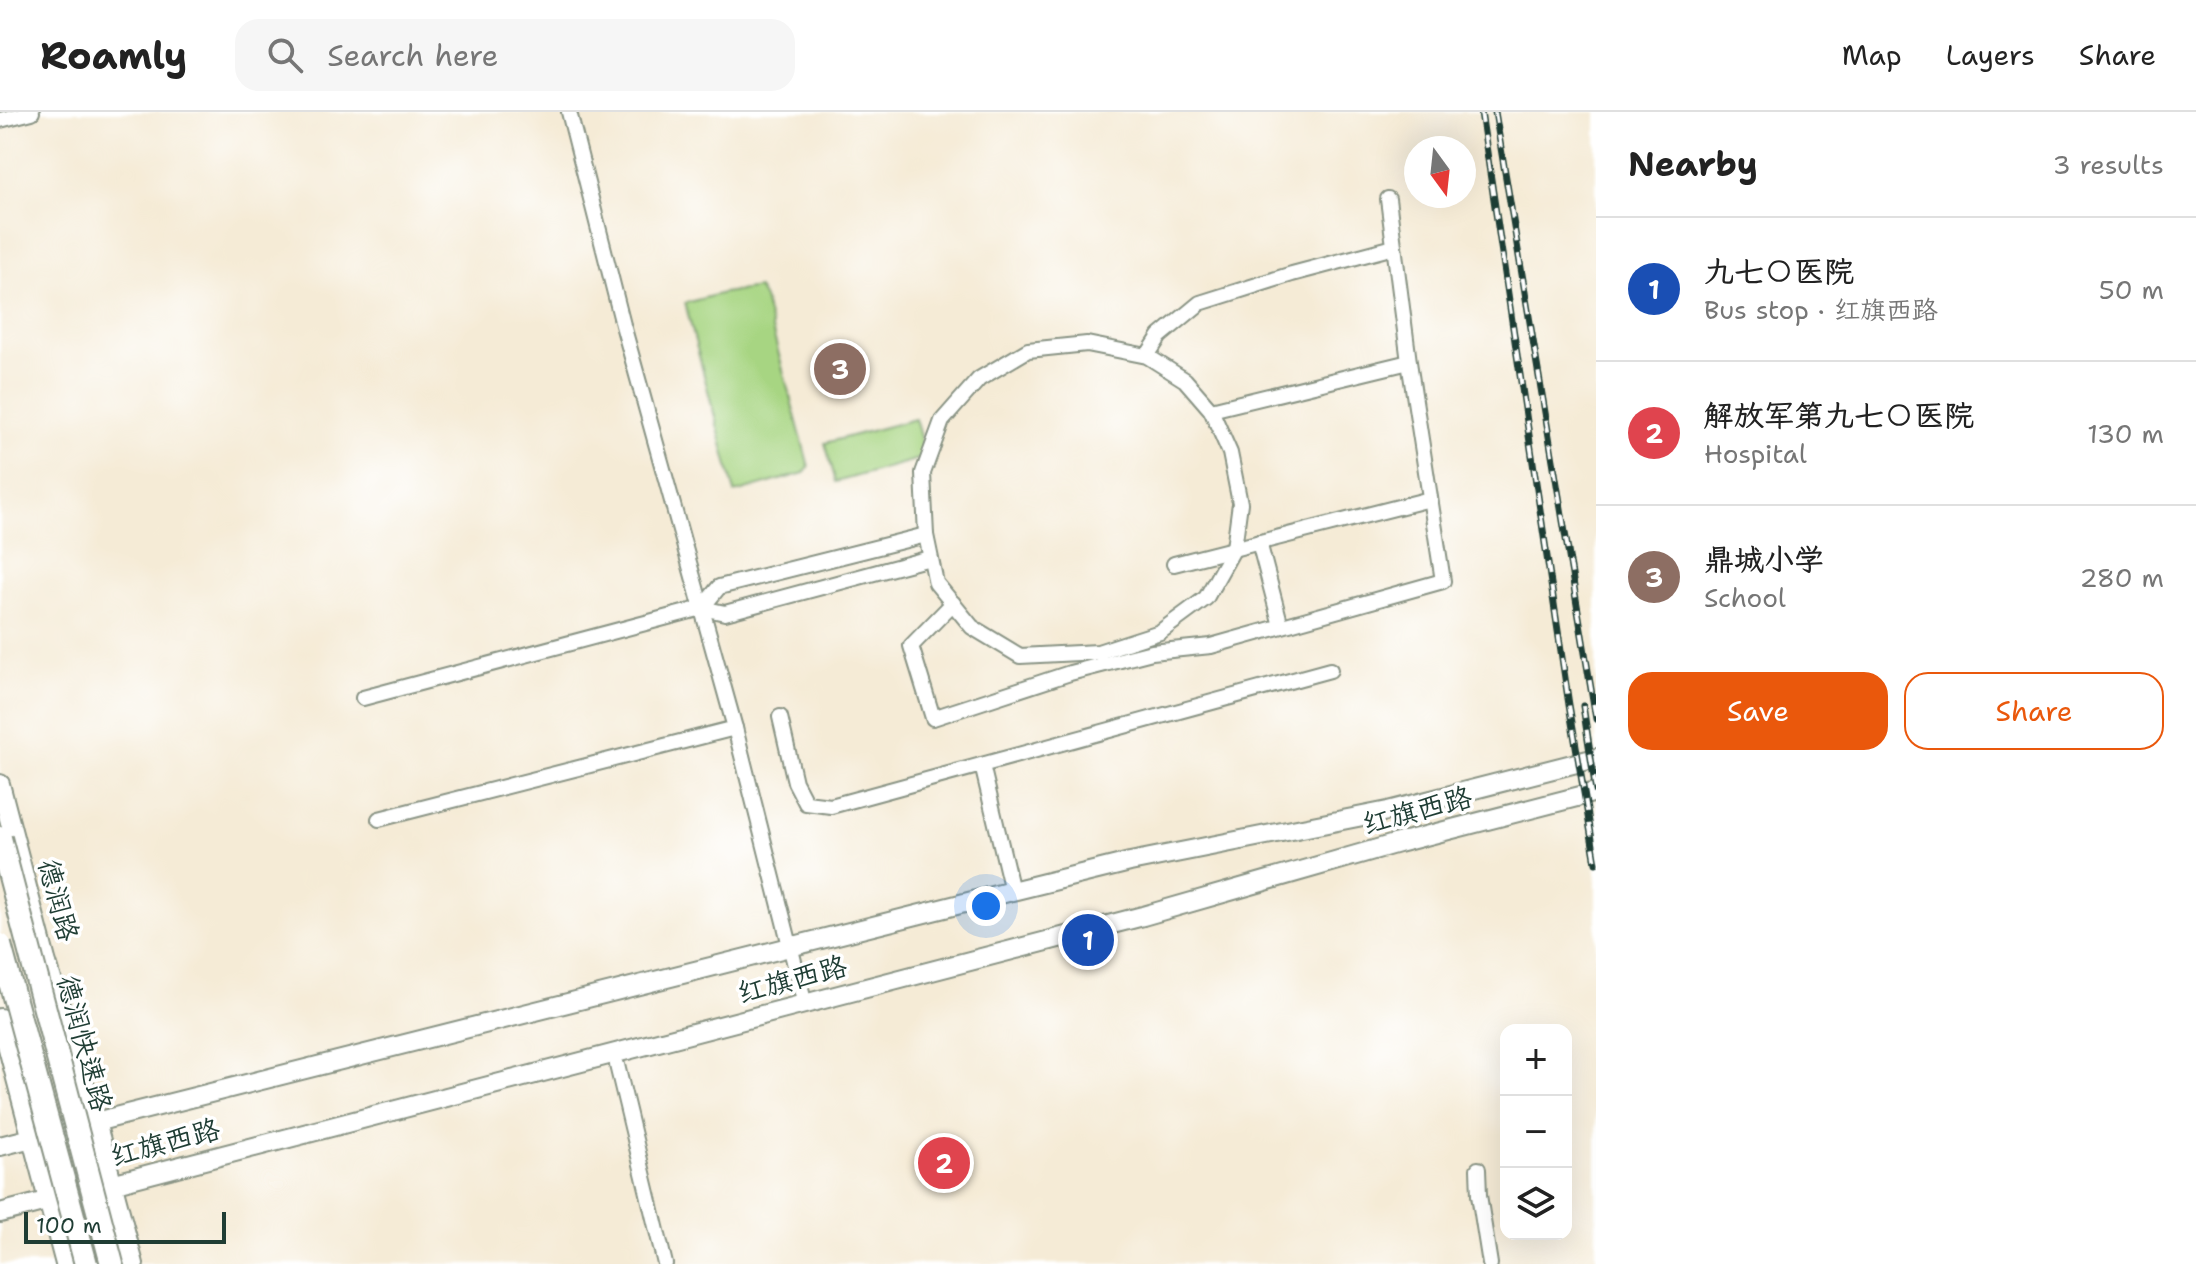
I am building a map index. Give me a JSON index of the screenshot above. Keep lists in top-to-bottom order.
{
  "streets": {
    "highway": ["德润快速路"],
    "main road": ["红旗西路", "德润路"]
  },
  "crossings": [
    ["红旗西路", "德润路"]
  ],
  "scale_bar": "100 m",
  "north": "bottom",
  "page": {
    "header": "Roamly",
    "search": "Search here",
    "nav": ["Map", "Layers", "Share"],
    "heading": ["Nearby", "3 results"],
    "list": [
      {
        "mark": "1",
        "name": "九七〇医院",
        "note": "Bus stop · 红旗西路",
        "value": "50 m"
      },
      {
        "mark": "2",
        "name": "解放军第九七〇医院",
        "note": "Hospital",
        "value": "130 m"
      },
      {
        "mark": "3",
        "name": "鼎城小学",
        "note": "School",
        "value": "280 m"
      }
    ],
    "pins": ["3", "1", "2"],
    "buttons": ["Save", "Share"],
    "map_buttons": ["+", "−"],
    "scale": "100 m"
  }
}
